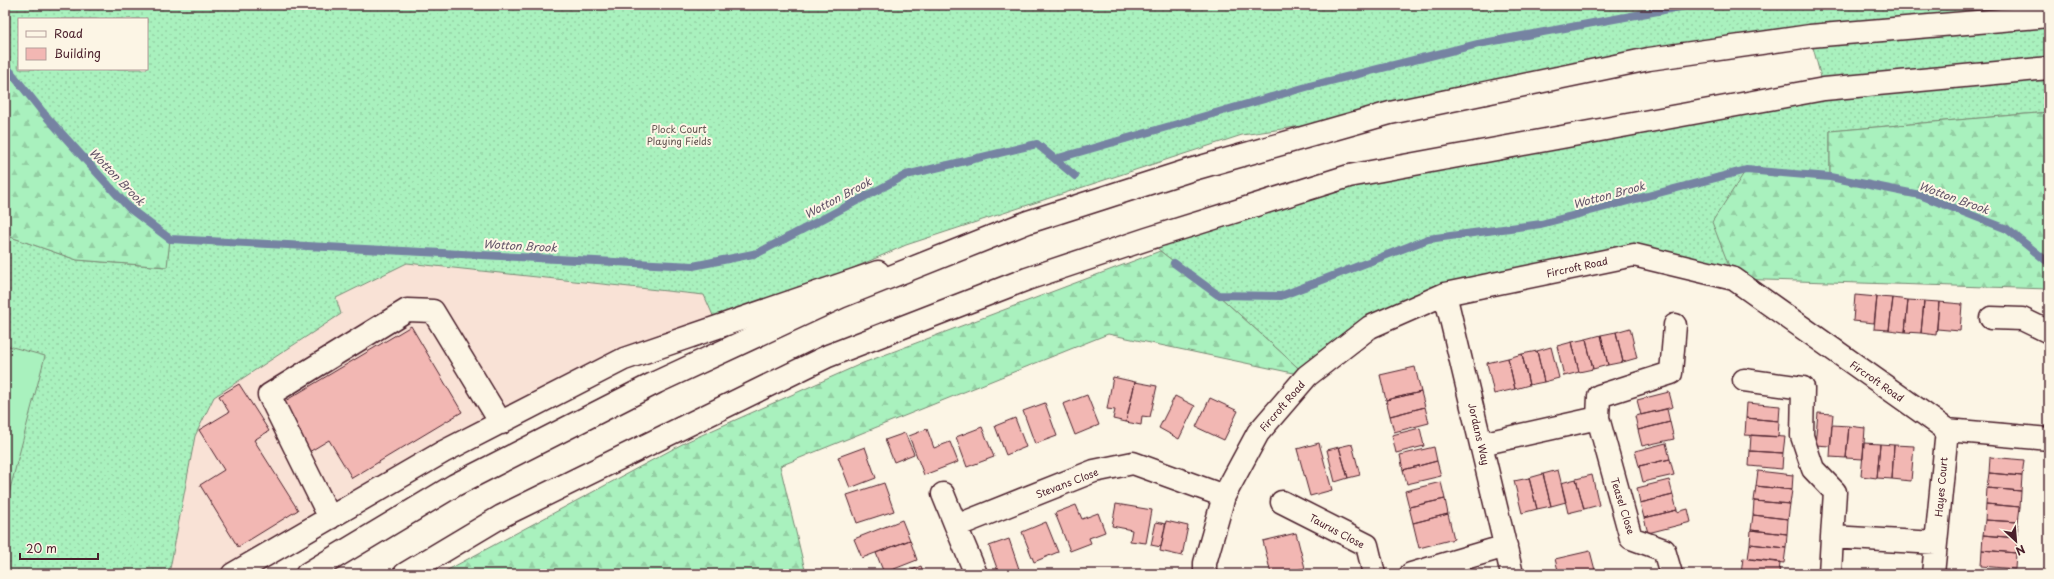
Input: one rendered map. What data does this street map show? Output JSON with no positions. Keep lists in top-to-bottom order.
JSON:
{
  "streets": {
    "main road": [
      "Fircroft Road",
      "Jordans Way",
      "Stevans Close",
      "Hayes Court",
      "Teasel Close",
      "Taurus Close"
    ]
  },
  "crossings": [
    ["Fircroft Road", "Jordans Way"],
    ["Fircroft Road", "Stevans Close"],
    ["Fircroft Road", "Hayes Court"]
  ],
  "water": ["Wotton Brook"],
  "parks": ["Plock Court Playing Fields"],
  "legend": ["Road", "Building"],
  "scale_bar": "20 m",
  "north": "bottom right"
}
